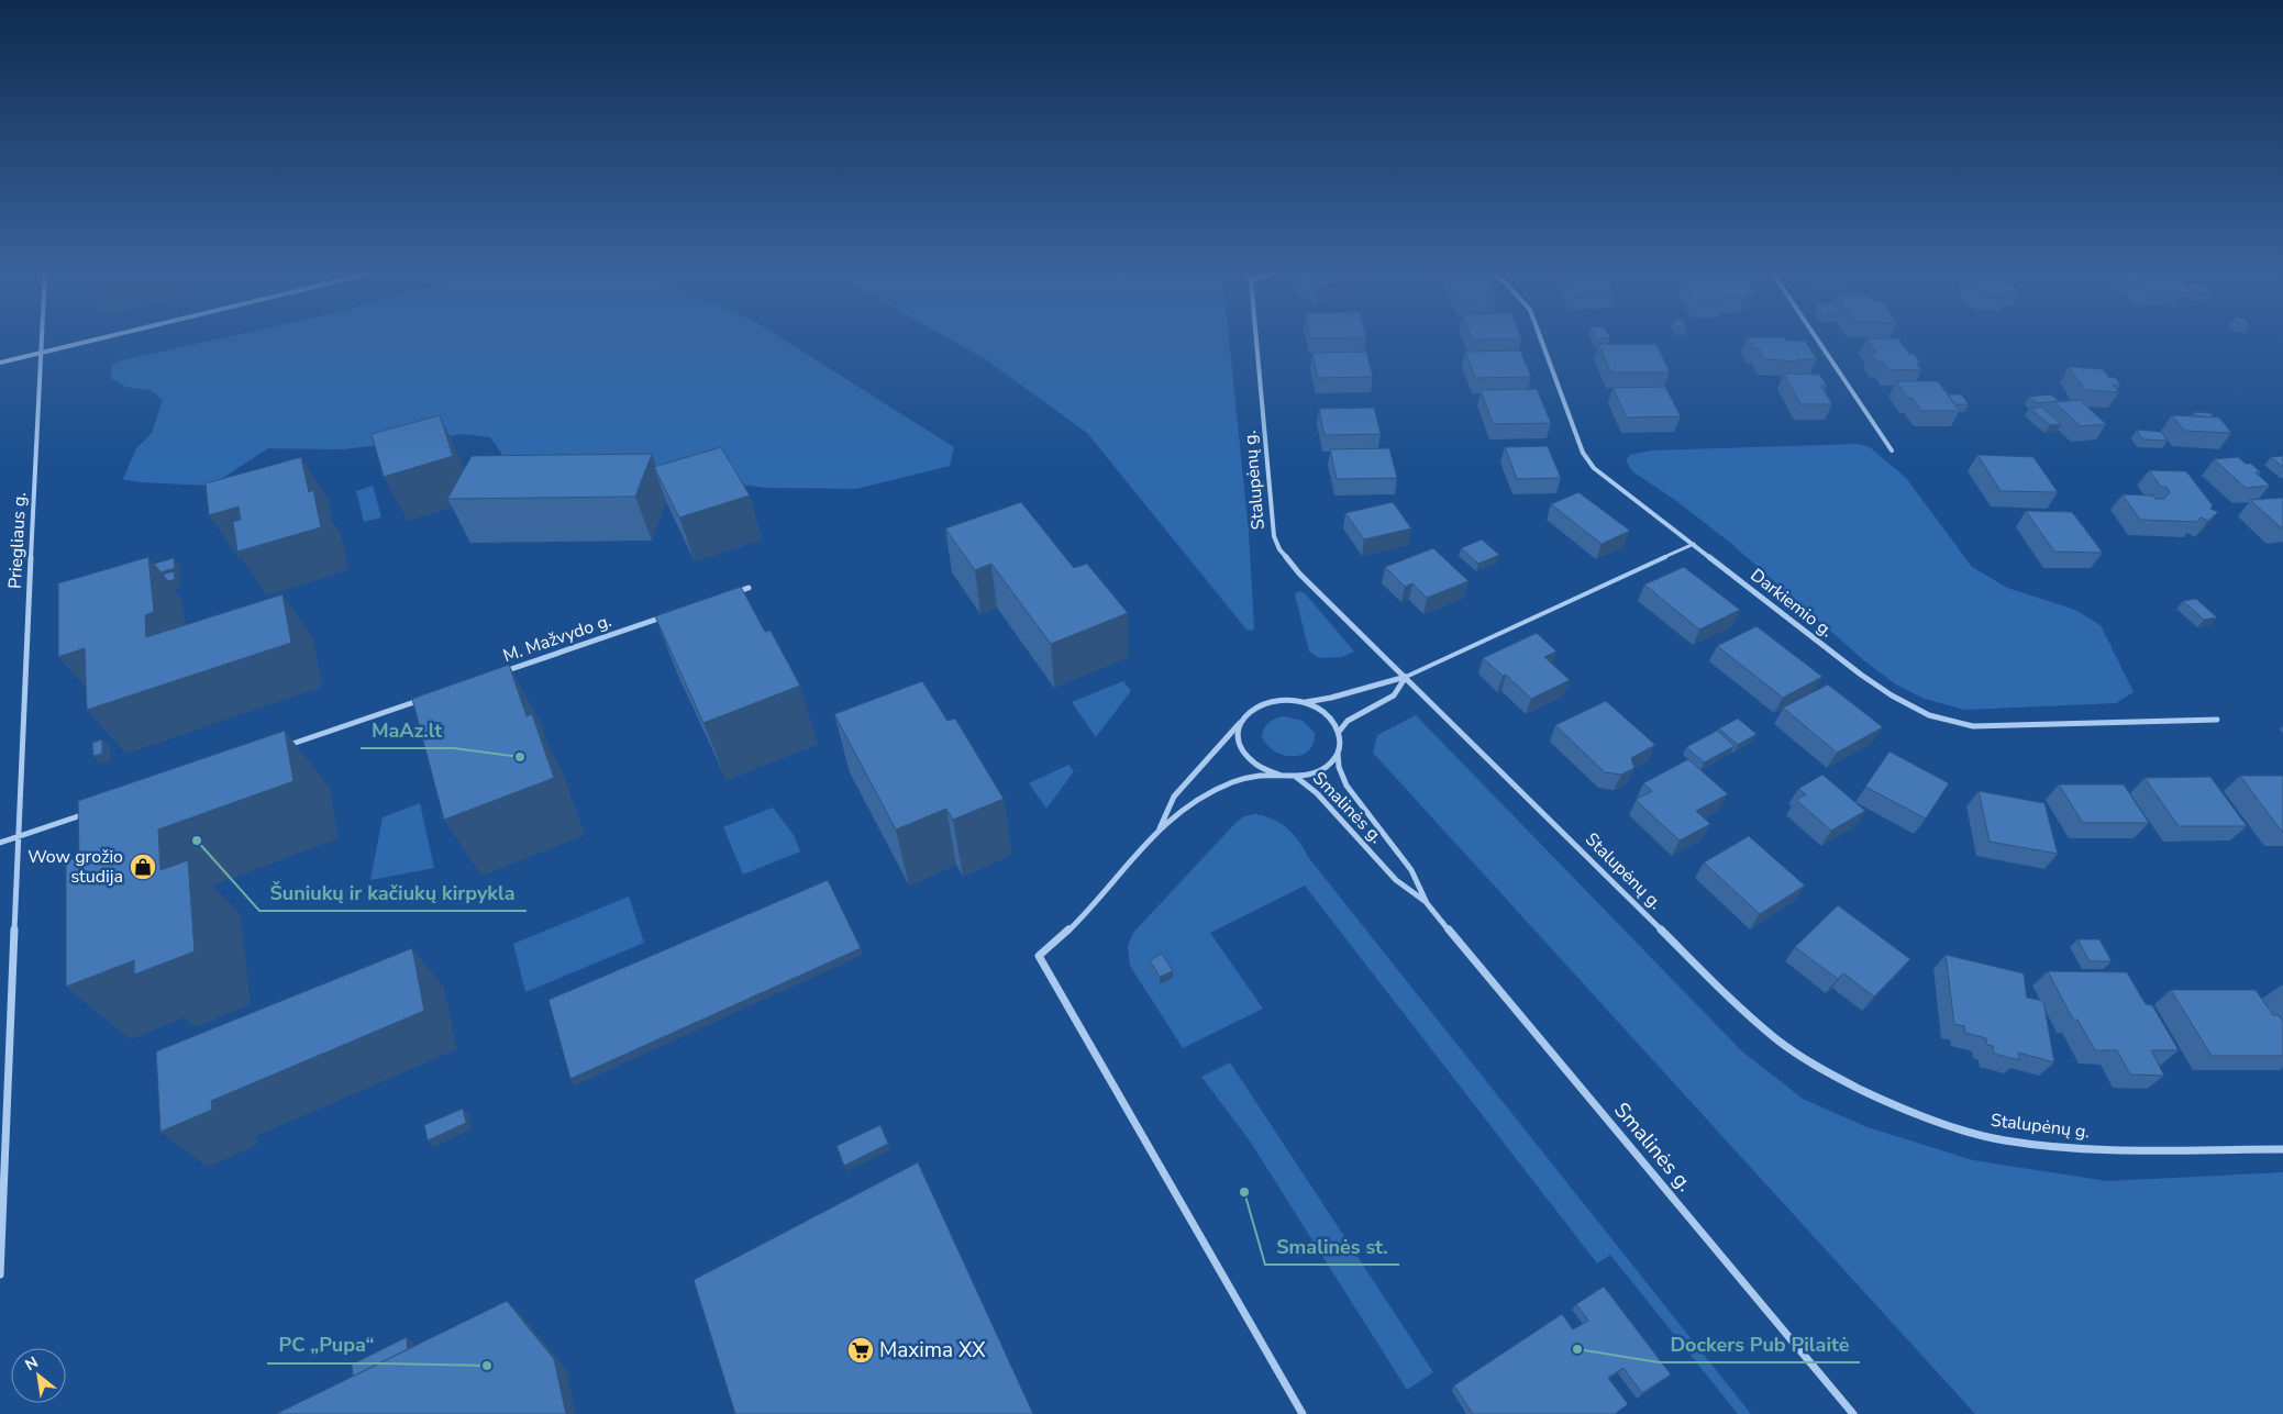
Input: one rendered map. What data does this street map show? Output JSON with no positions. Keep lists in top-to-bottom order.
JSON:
{
  "streets": {
    "street": [
      "Stalupėnų g.",
      "Priegliaus g.",
      "Darkiemio g.",
      "M. Mažvydo g.",
      "Smalinės g."
    ]
  },
  "places": {
    "other": [
      "MaAz.lt",
      "Šuniukų ir kačiukų kirpykla",
      "Smalinės st.",
      "Dockers Pub Pilaitė",
      "PC „Pupa“"
    ],
    "shop": ["Wow grožio studija"],
    "supermarket": ["Maxima XX"]
  },
  "north": "top left"
}
